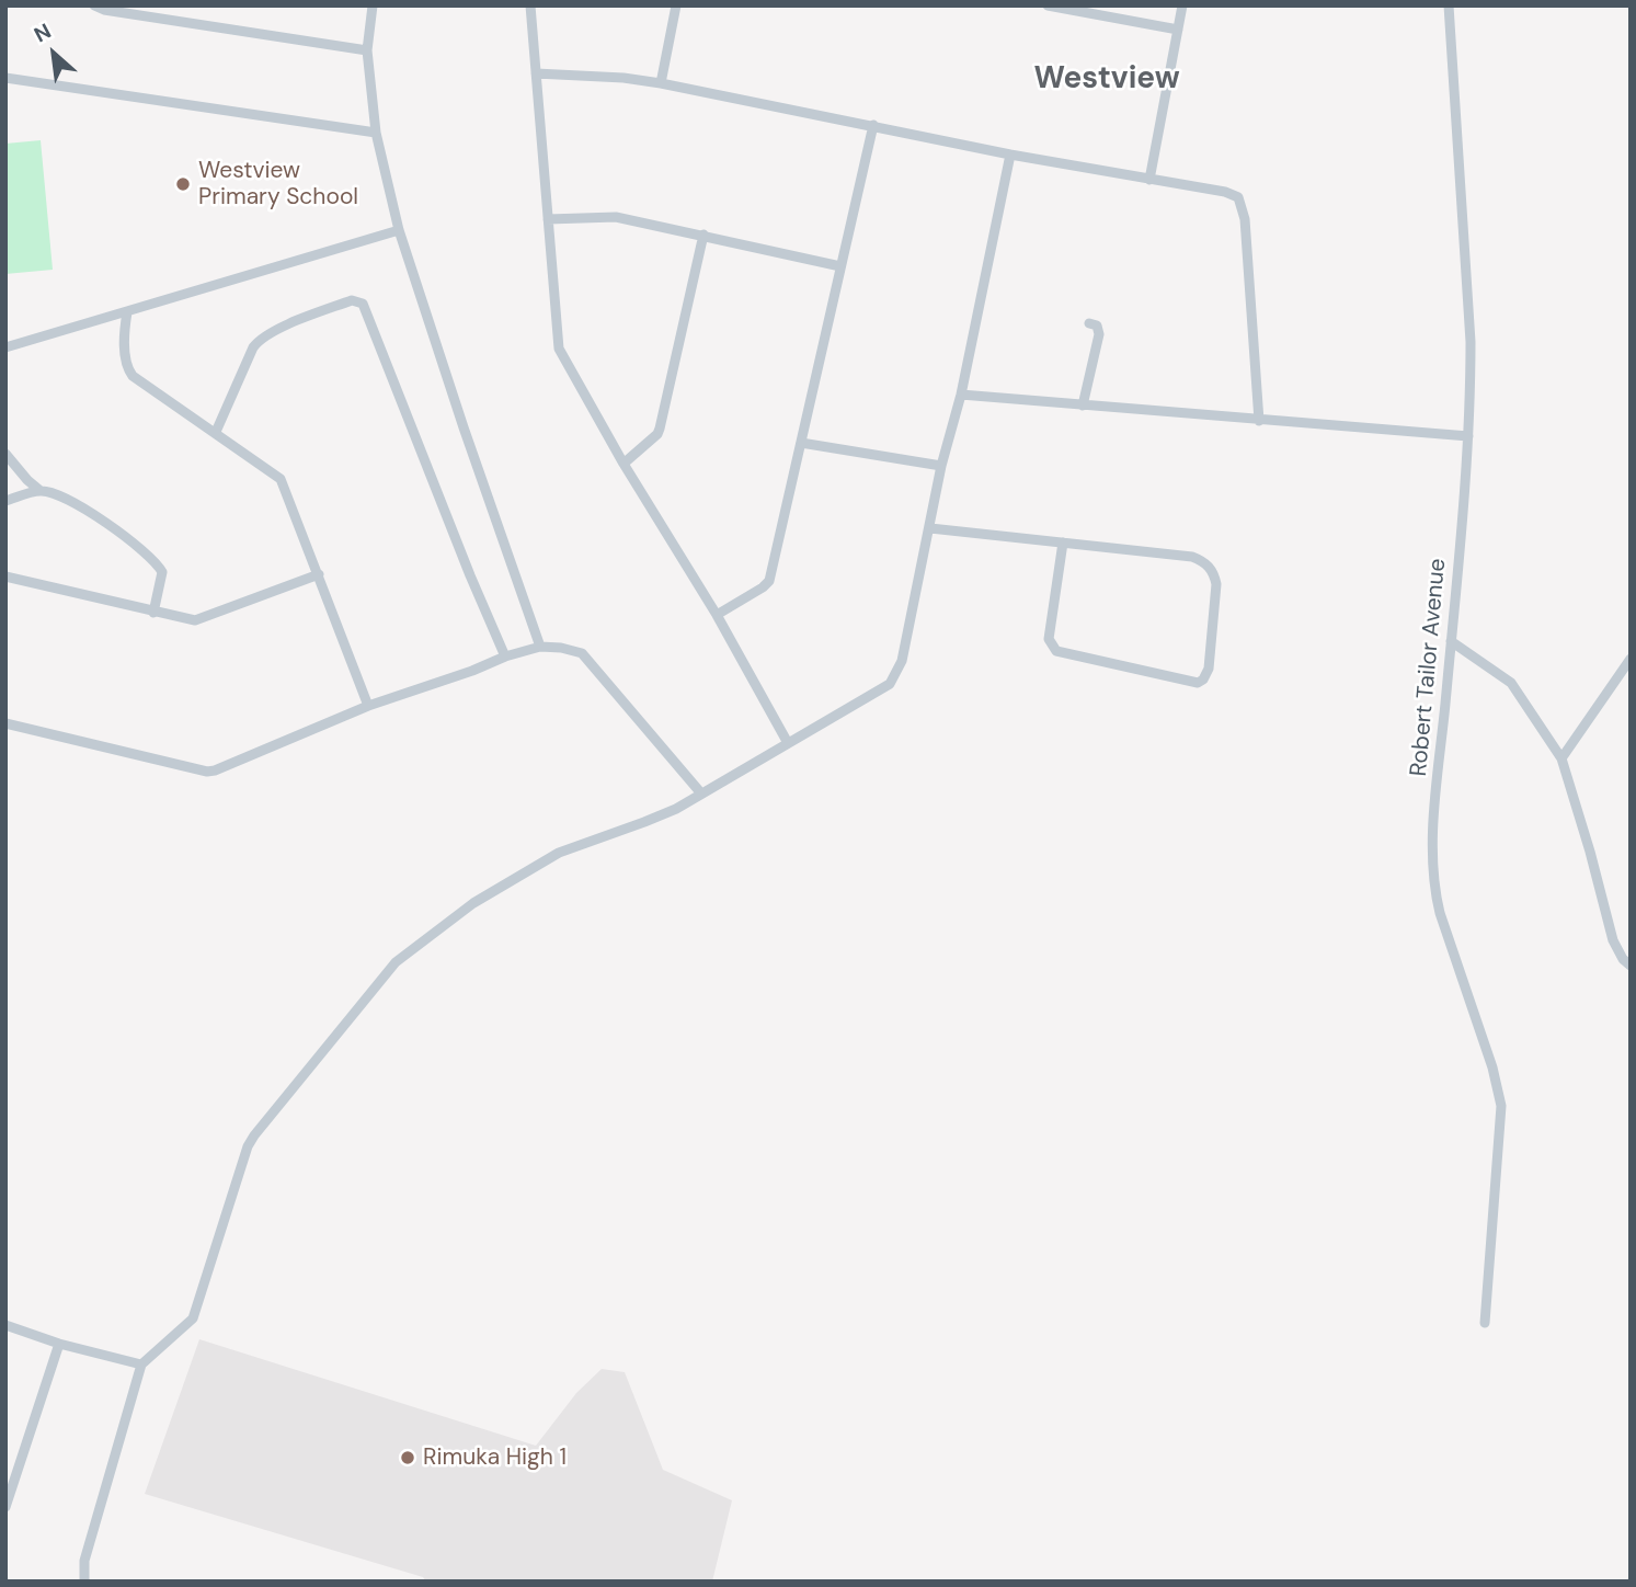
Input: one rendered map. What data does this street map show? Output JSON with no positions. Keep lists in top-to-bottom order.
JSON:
{
  "streets": {
    "street": ["Robert Tailor Avenue"]
  },
  "districts": ["Westview"],
  "places": ["Westview Primary School", "Rimuka High 1"],
  "north": "top left"
}
